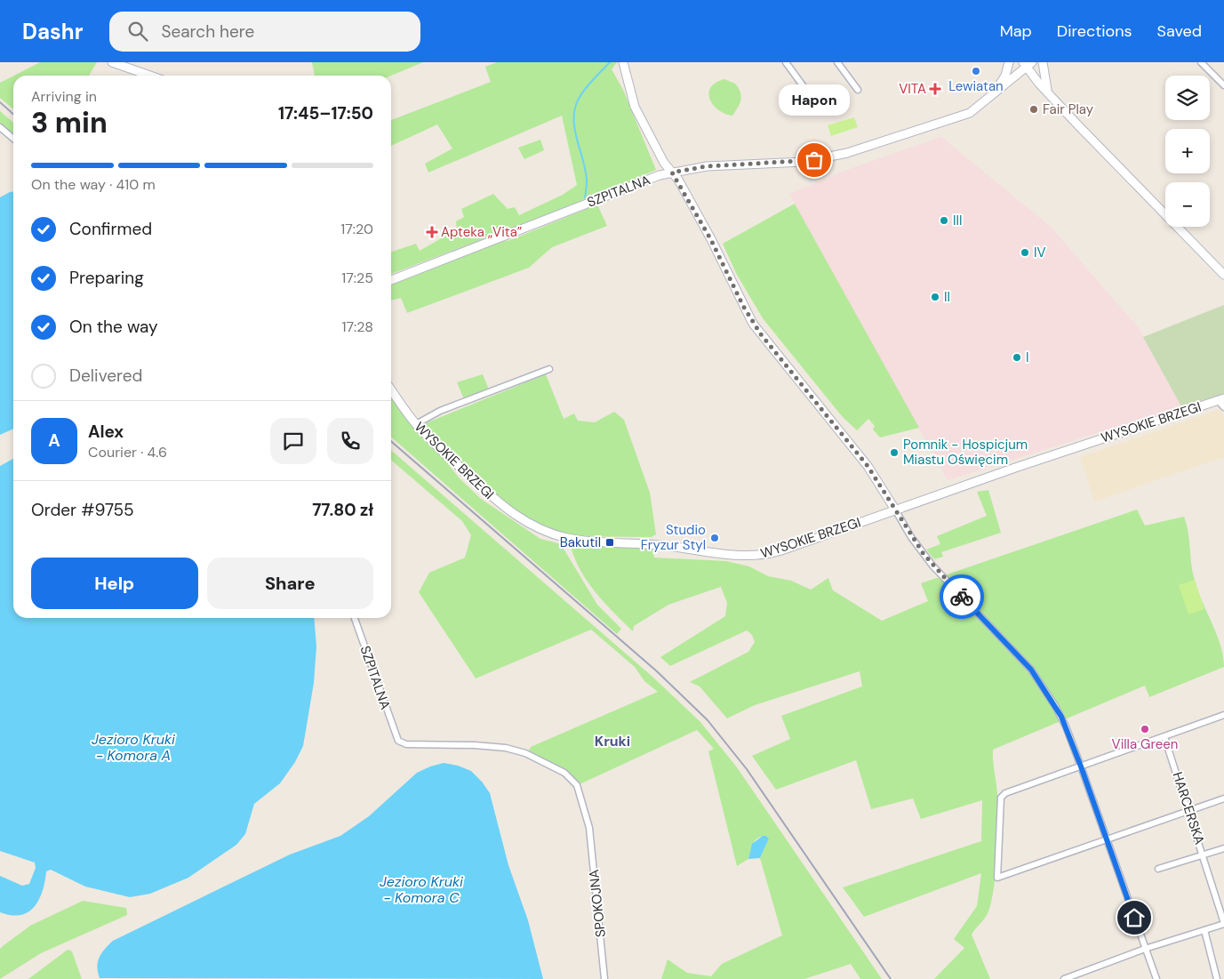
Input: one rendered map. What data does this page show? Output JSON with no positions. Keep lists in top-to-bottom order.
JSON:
{
  "streets": {
    "street": [
      "SZPITALNA",
      "WYSOKIE BRZEGI",
      "HARCERSKA",
      "SPOKOJNA"
    ]
  },
  "crossings": [
    ["SZPITALNA", "SPOKOJNA"]
  ],
  "districts": ["Kruki"],
  "water": ["Jezioro Kruki - Komora A", "Jezioro Kruki - Komora C"],
  "places": {
    "other": [
      "Lewiatan",
      "Fair Play",
      "Hapon",
      "III",
      "IV",
      "II",
      "I",
      "Pomnik - Hospicjum Miastu Oświęcim",
      "Studio Fryzur Styl",
      "Villa Green"
    ],
    "health": ["VITA", "Apteka „Vita”"],
    "transit": ["Bakutil"]
  },
  "page": {
    "header": "Dashr",
    "search": "Search here",
    "nav": ["Map", "Directions", "Saved"],
    "map_buttons": ["+", "−"],
    "heading": ["3 min", "Arriving in", "17:45–17:50"],
    "panel": [
      "Alex",
      "Courier · 4.6",
      "Order #9755",
      "77.80 zł"
    ],
    "bubble": "Hapon",
    "bar": "On the way · 410 m",
    "list": [
      ["Confirmed", "17:20"],
      ["Preparing", "17:25"],
      ["On the way", "17:28"],
      "Delivered"
    ],
    "round": "A",
    "buttons": ["Help", "Share"]
  }
}
